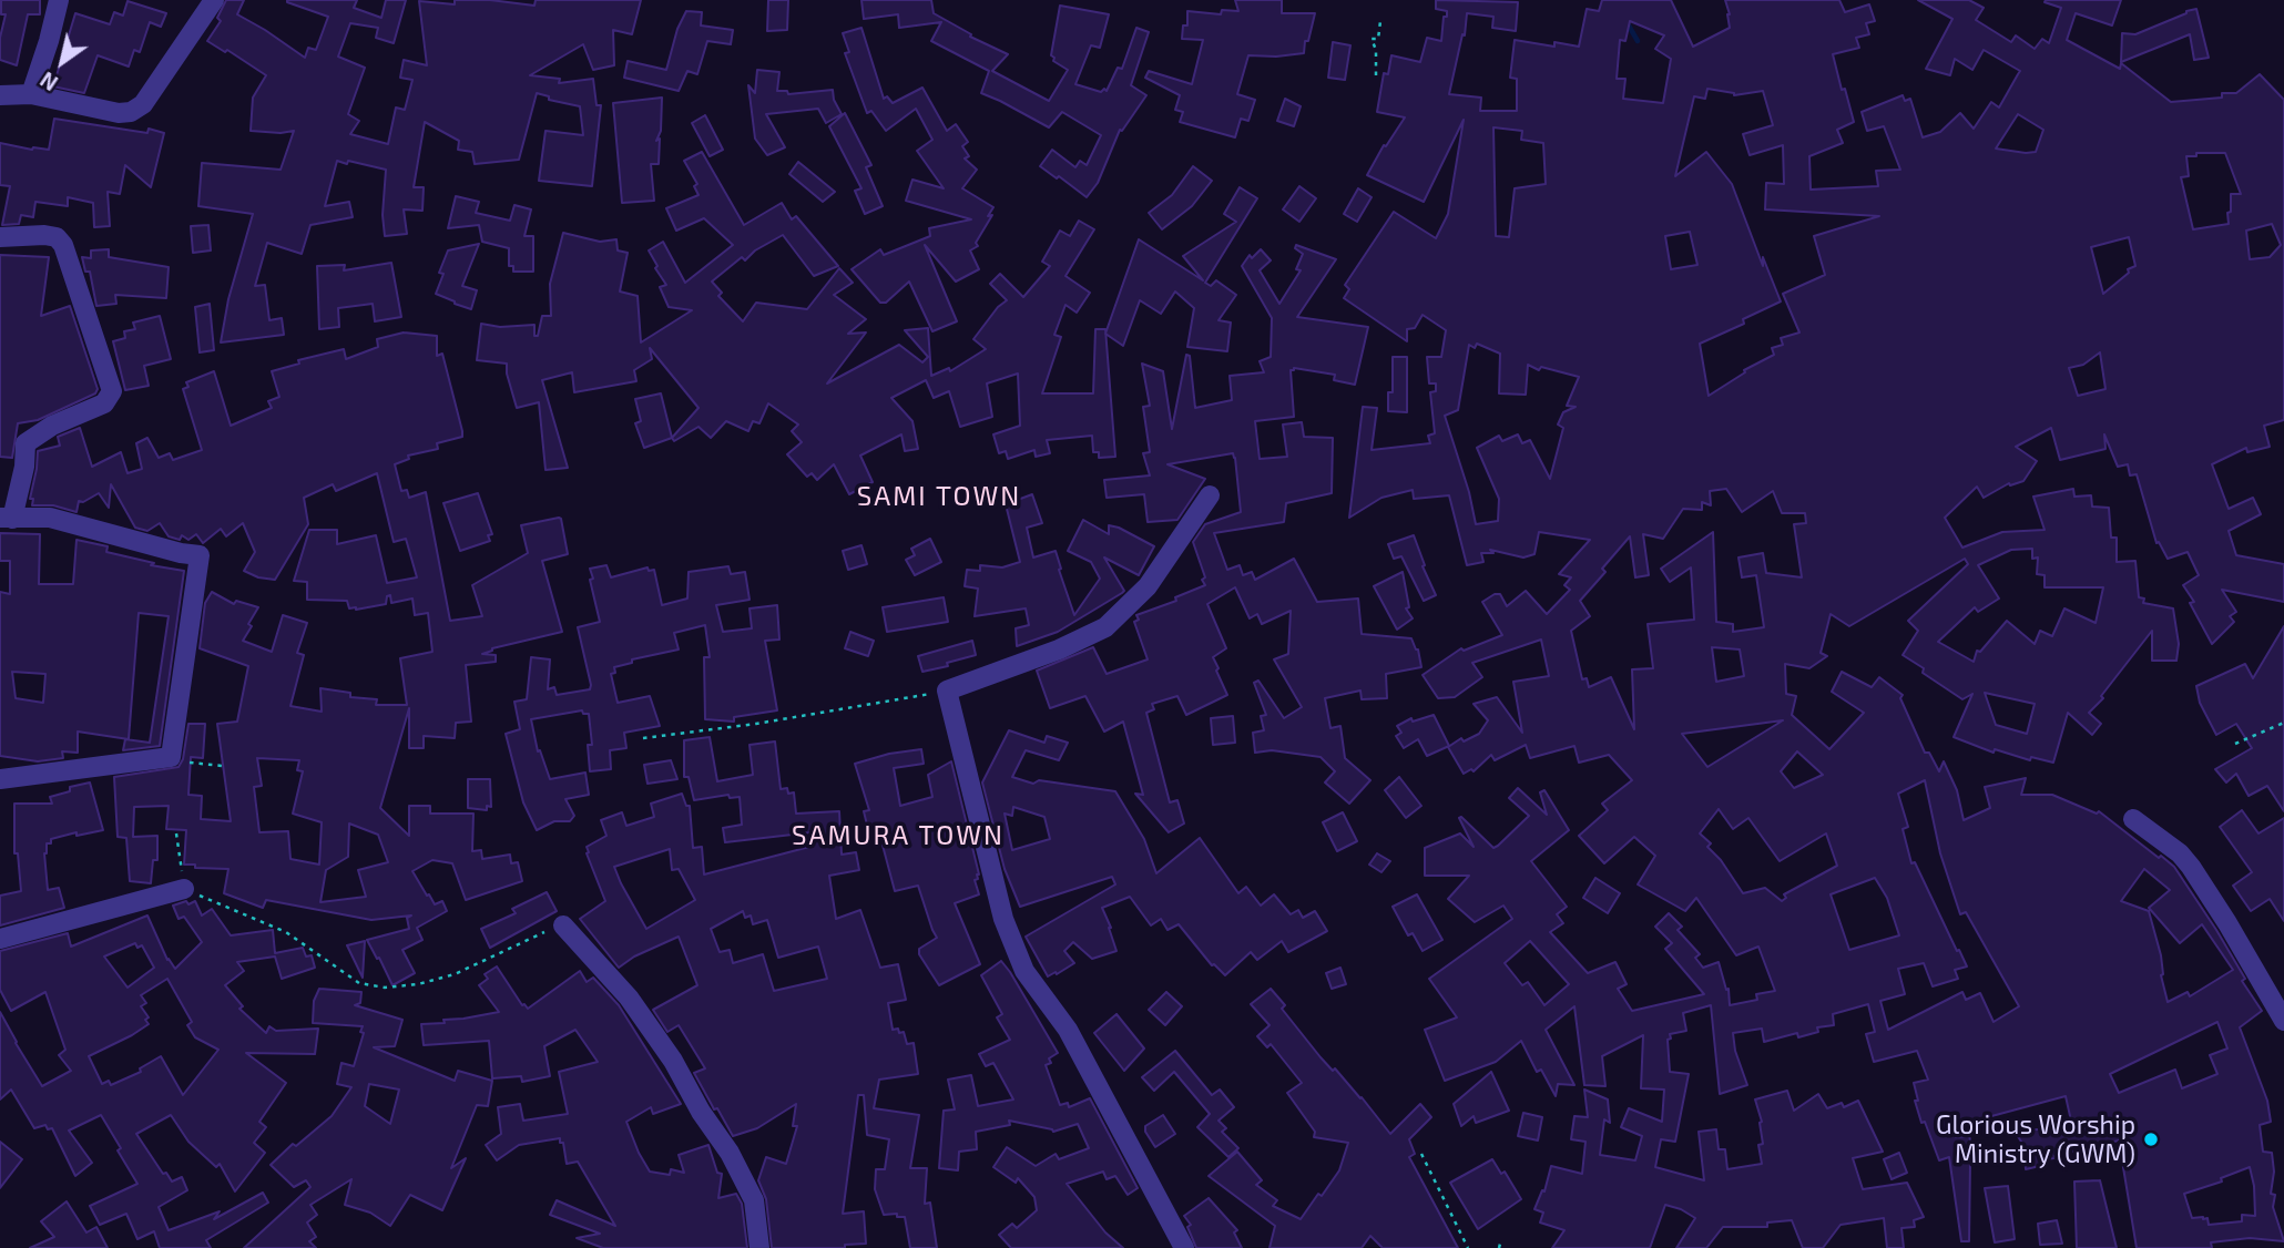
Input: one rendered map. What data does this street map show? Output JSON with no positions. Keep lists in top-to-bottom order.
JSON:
{
  "districts": ["SAMI TOWN", "SAMURA TOWN"],
  "places": ["Glorious Worship Ministry (GWM)"],
  "north": "bottom left"
}
